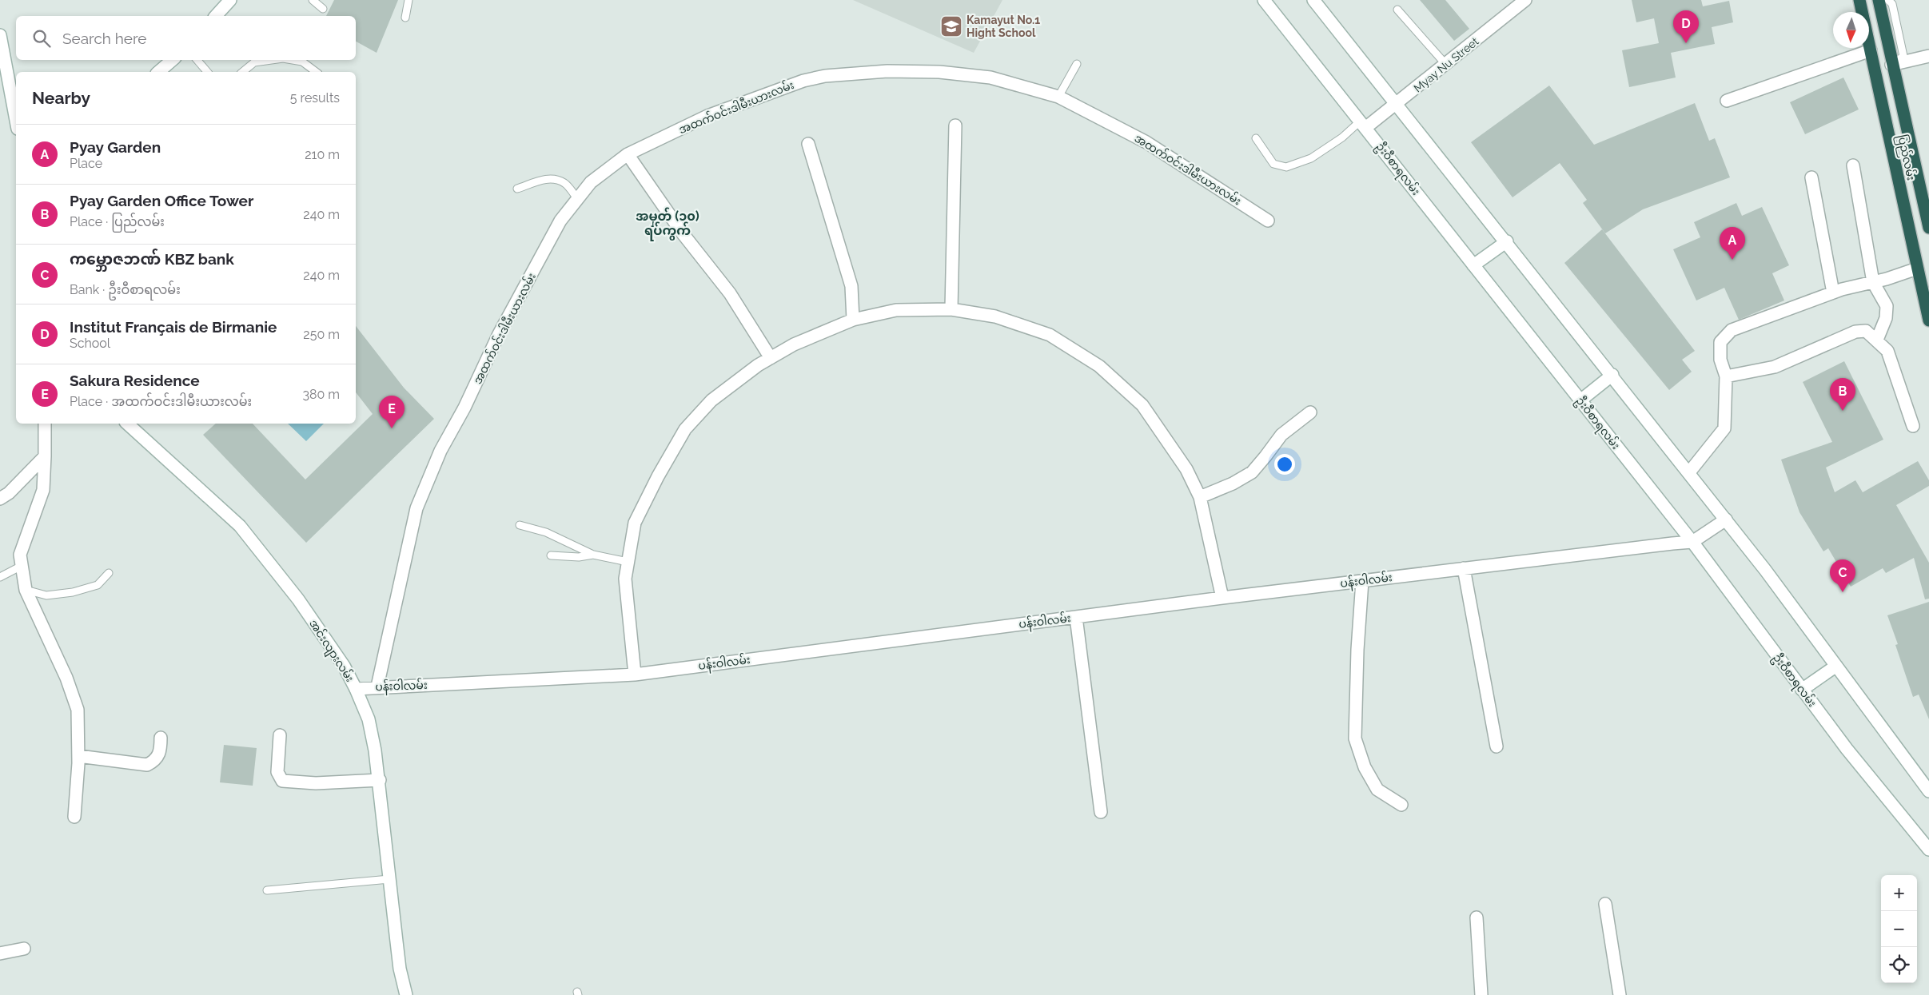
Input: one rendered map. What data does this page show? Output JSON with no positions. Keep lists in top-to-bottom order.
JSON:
{
  "streets": {
    "highway": ["ပြည်လမ်း"],
    "street": [
      "Myay Nu Street",
      "အထက်ဝင်းဒါမီးယားလမ်း",
      "ဦးဝီစာရလမ်း",
      "ပန်းဝါလမ်း",
      "အင်းလျားလမ်း"
    ]
  },
  "crossings": [
    ["Myay Nu Street", "ဦးဝီစာရလမ်း"],
    ["အထက်ဝင်းဒါမီးယားလမ်း", "ပန်းဝါလမ်း"],
    ["ဦးဝီစာရလမ်း", "ပန်းဝါလမ်း"],
    ["ပန်းဝါလမ်း", "အင်းလျားလမ်း"]
  ],
  "districts": ["အမှတ် (၁၀) ရပ်ကွက်"],
  "places": {
    "school or university": ["Kamayut No.1 Hight School"]
  },
  "north": "bottom",
  "page": {
    "pins": [
      "D",
      "A",
      "B",
      "E",
      "C"
    ],
    "search": "Search here",
    "heading": ["Nearby", "5 results"],
    "list": [
      {
        "mark": "A",
        "name": "Pyay Garden",
        "note": "Place",
        "value": "210 m"
      },
      {
        "mark": "B",
        "name": "Pyay Garden Office Tower",
        "note": "Place · ပြည်လမ်း",
        "value": "240 m"
      },
      {
        "mark": "C",
        "name": "ကမ္ဘောဇဘဏ် KBZ bank",
        "note": "Bank · ဦးဝီစာရလမ်း",
        "value": "240 m"
      },
      {
        "mark": "D",
        "name": "Institut Français de Birmanie",
        "note": "School",
        "value": "250 m"
      },
      {
        "mark": "E",
        "name": "Sakura Residence",
        "note": "Place · အထက်ဝင်းဒါမီးယားလမ်း",
        "value": "380 m"
      }
    ],
    "map_buttons": ["+", "−"]
  }
}
